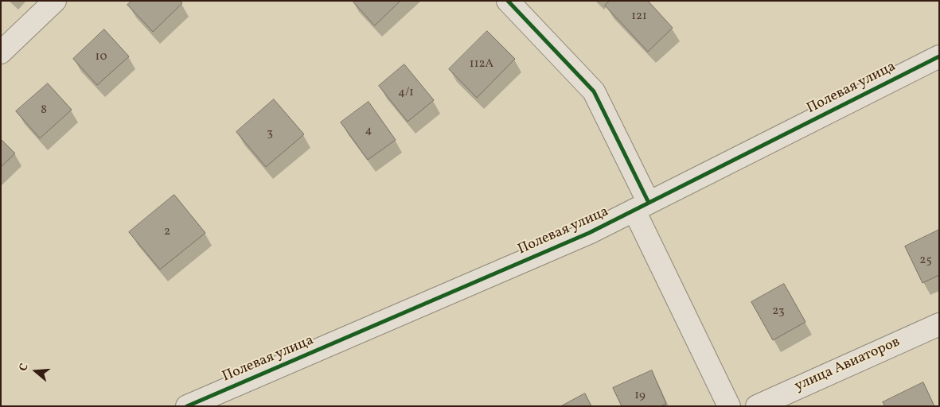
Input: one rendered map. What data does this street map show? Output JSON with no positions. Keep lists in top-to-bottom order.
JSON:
{
  "streets": {
    "street": ["Полевая улица", "улица Авиаторов"]
  },
  "house_numbers": [
    "121",
    "10",
    "112А",
    "4/1",
    "8",
    "4",
    "3",
    "2",
    "25",
    "23",
    "19"
  ],
  "north": "left"
}
